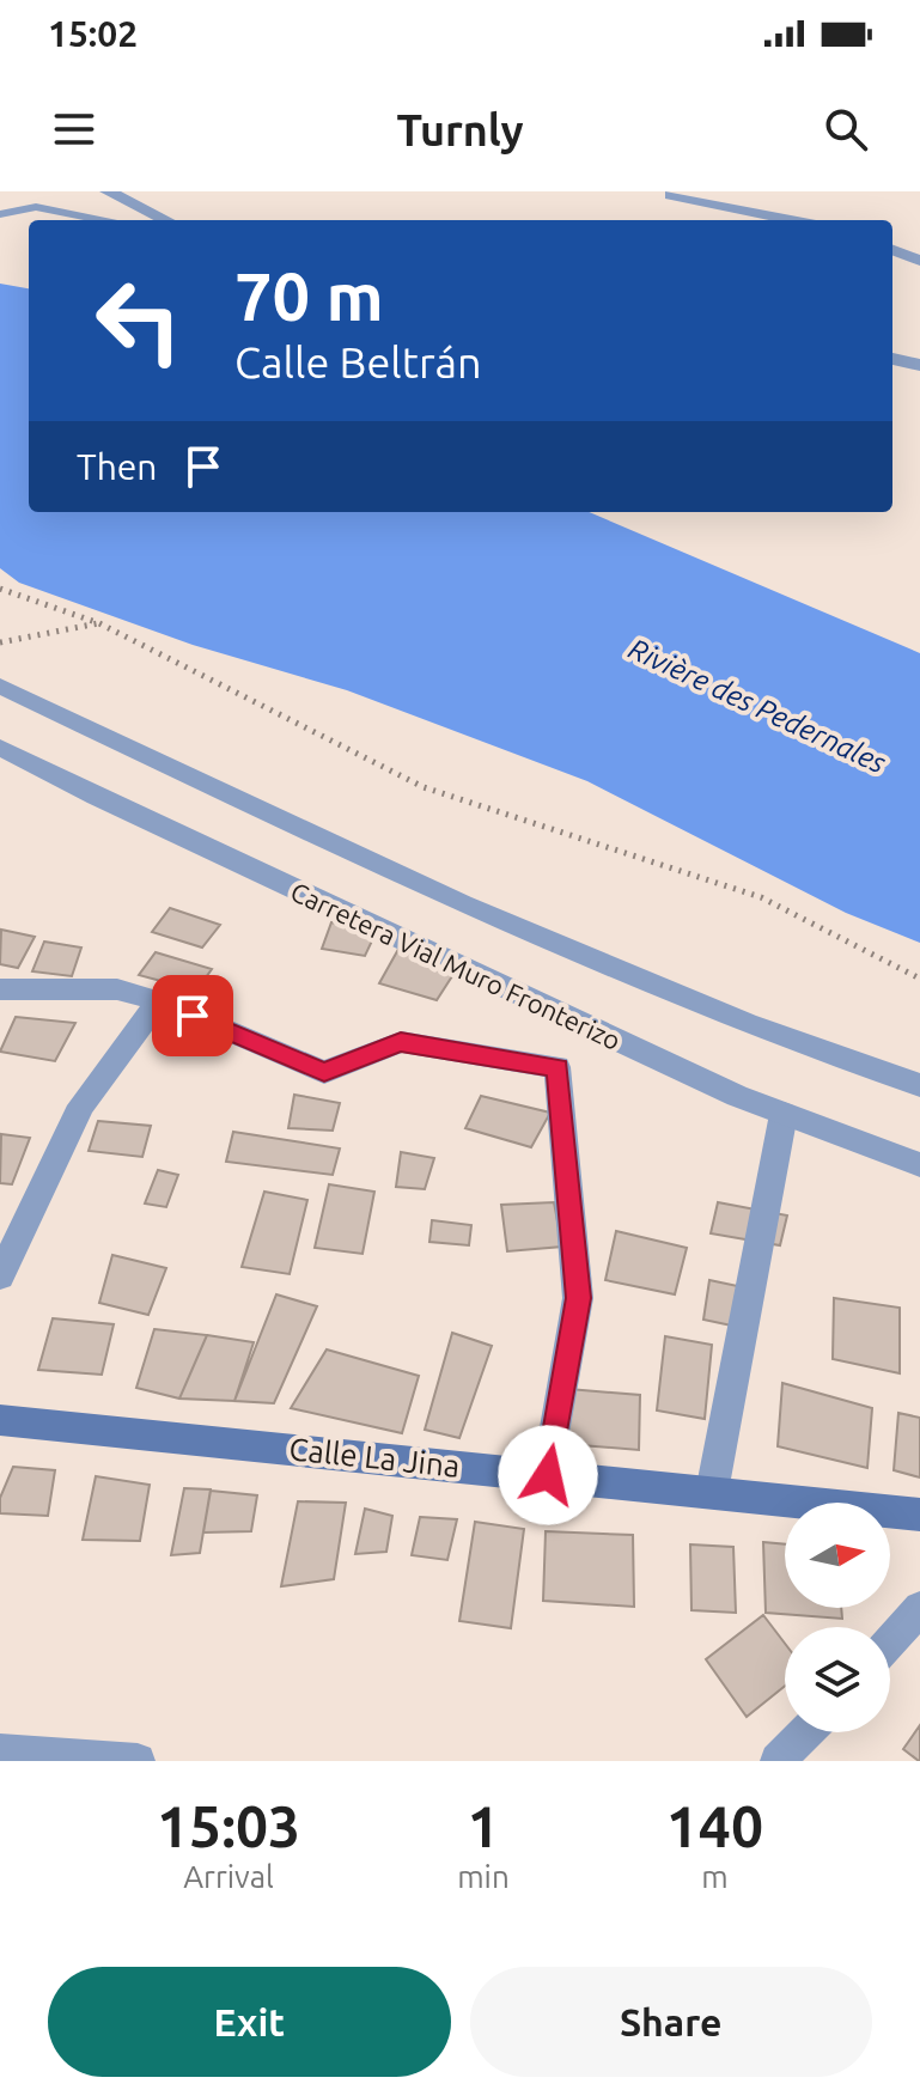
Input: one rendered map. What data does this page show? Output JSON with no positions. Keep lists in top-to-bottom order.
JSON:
{
  "streets": {
    "main road": ["Calle La Jina"],
    "street": ["Carretera Vial Muro Fronterizo"]
  },
  "water": ["Rivière des Pedernales"],
  "north": "right",
  "page": {
    "status": "15:02",
    "header": "Turnly",
    "turn": ["70 m", "Calle Beltrán"],
    "then": "Then",
    "eta": [
      "15:03",
      "Arrival",
      "1",
      "min",
      "140",
      "m"
    ],
    "buttons": ["Exit", "Share"]
  }
}
